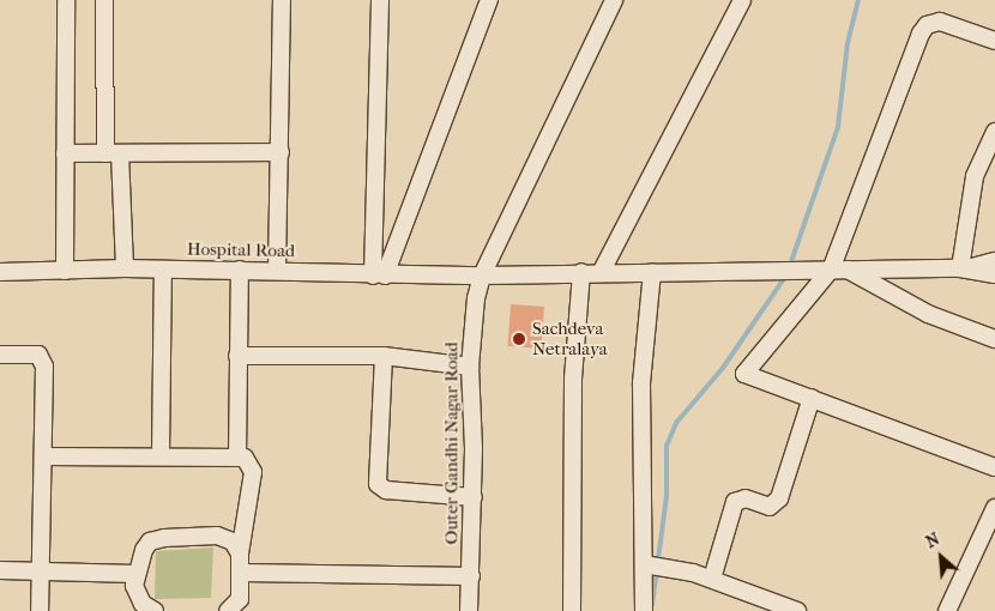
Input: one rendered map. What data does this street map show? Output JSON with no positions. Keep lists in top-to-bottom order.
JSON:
{
  "streets": {
    "street": ["Hospital Road", "Outer Gandhi Nagar Road"]
  },
  "crossings": [
    ["Hospital Road", "Outer Gandhi Nagar Road"]
  ],
  "places": ["Sachdeva Netralaya"],
  "north": "top left"
}
